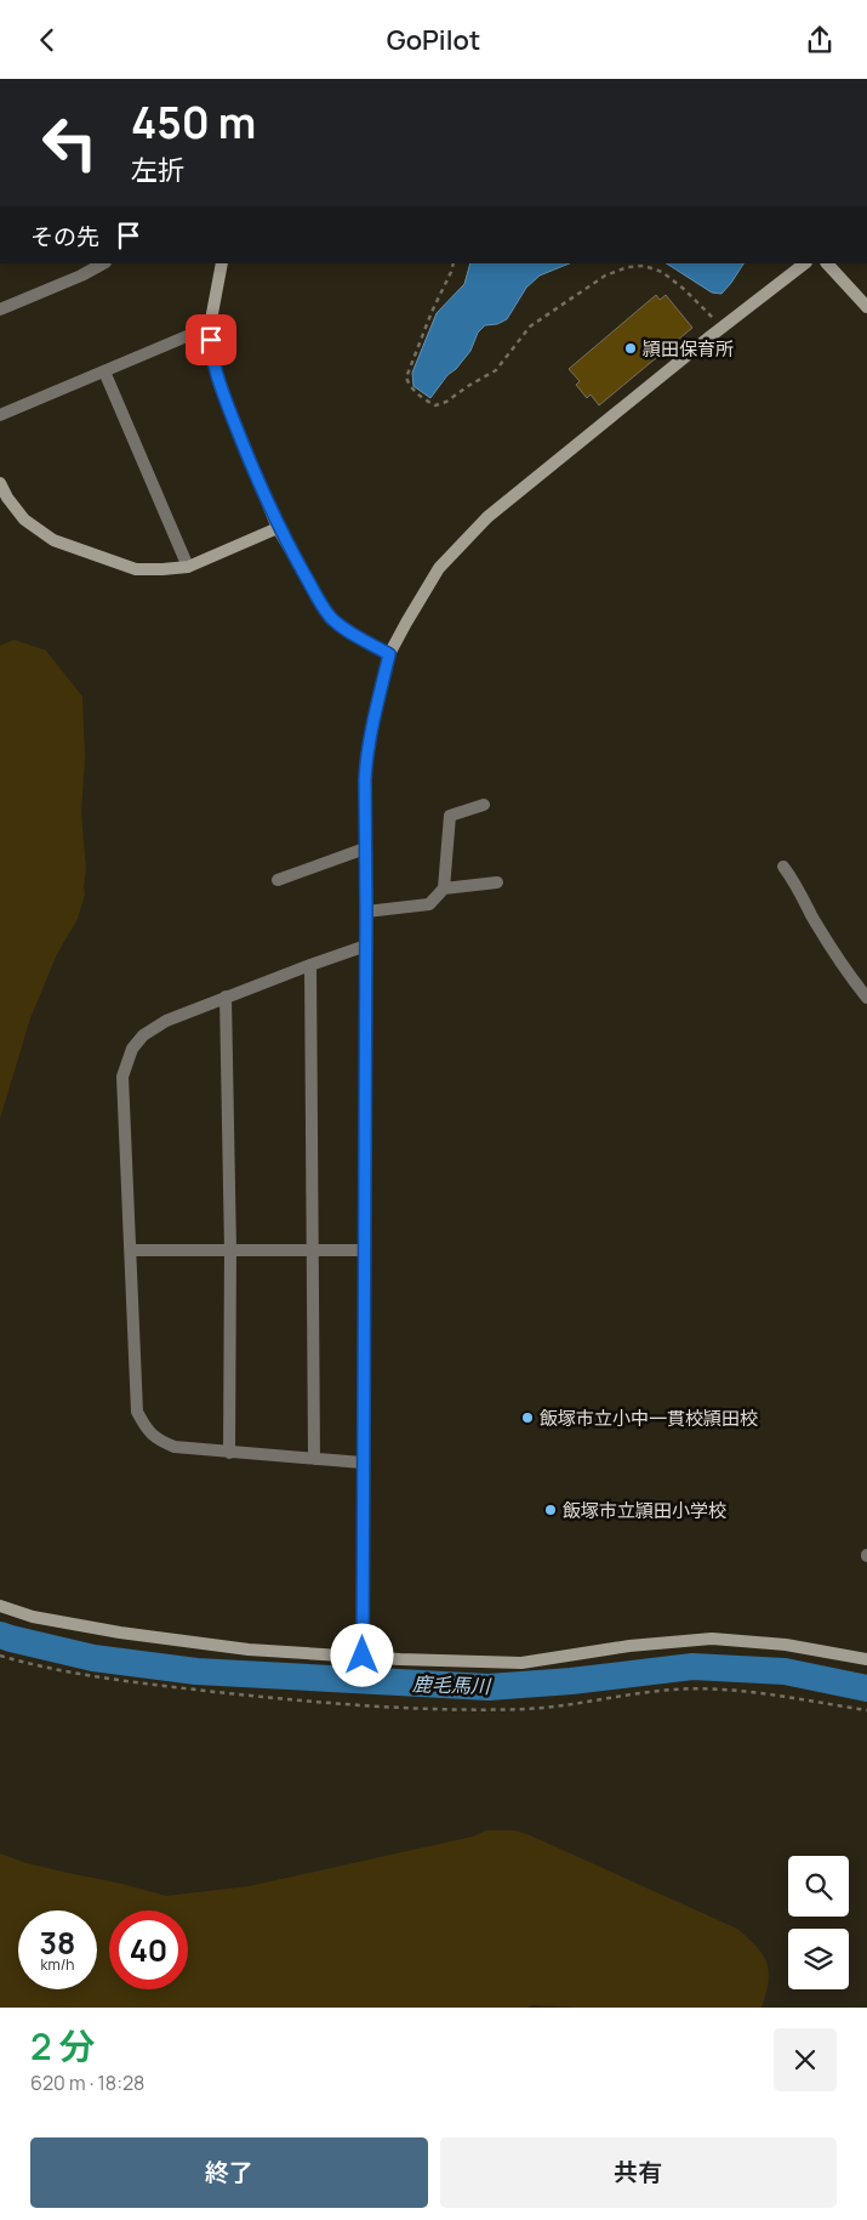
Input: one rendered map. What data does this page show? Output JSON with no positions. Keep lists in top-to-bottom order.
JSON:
{
  "water": ["鹿毛馬川"],
  "places": ["頴田保育所", "飯塚市立小中一貫校頴田校", "飯塚市立頴田小学校"],
  "page": {
    "header": "GoPilot",
    "turn": ["450 m", "左折"],
    "then": "その先",
    "speed": "38 km/h",
    "limit": "40",
    "heading": ["2 分", "620 m · 18:28"],
    "buttons": ["終了", "共有"]
  }
}
